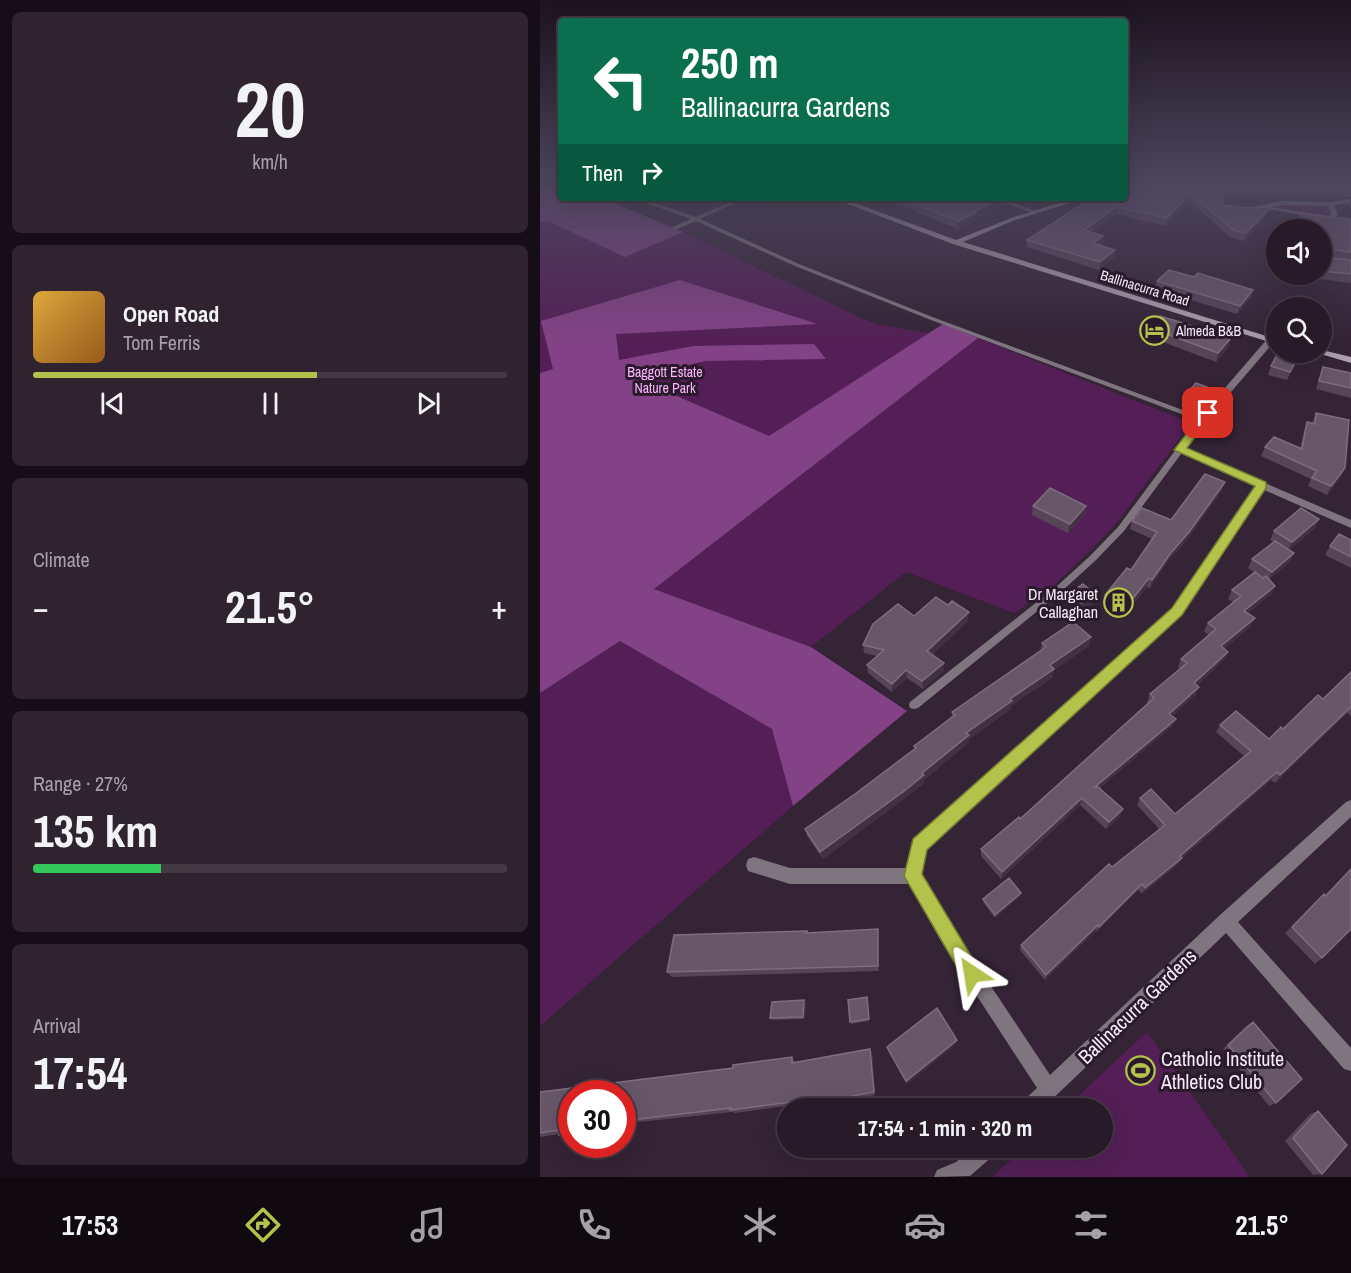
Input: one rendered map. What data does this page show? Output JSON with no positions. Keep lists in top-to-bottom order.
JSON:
{
  "streets": {
    "main road": ["Ballinacurra Road"],
    "street": ["Ballinacurra Gardens"]
  },
  "parks": ["Baggott Estate Nature Park"],
  "places": {
    "hotel": ["Almeda B&B"],
    "building": ["Dr Margaret Callaghan"],
    "sports": ["Catholic Institute Athletics Club"]
  },
  "page": {
    "tile": [
      ["20", "km/h"],
      "Climate",
      ["Range · 27%", "135 km"],
      ["Arrival", "17:54"]
    ],
    "turn": ["250 m", "Ballinacurra Gardens"],
    "then": "Then",
    "song": ["Open Road", "Tom Ferris"],
    "heat": ["−", "21.5°", "+"],
    "limit": "30",
    "trip": "17:54 · 1 min · 320 m",
    "tabs": ["17:53", "21.5°"]
  }
}
